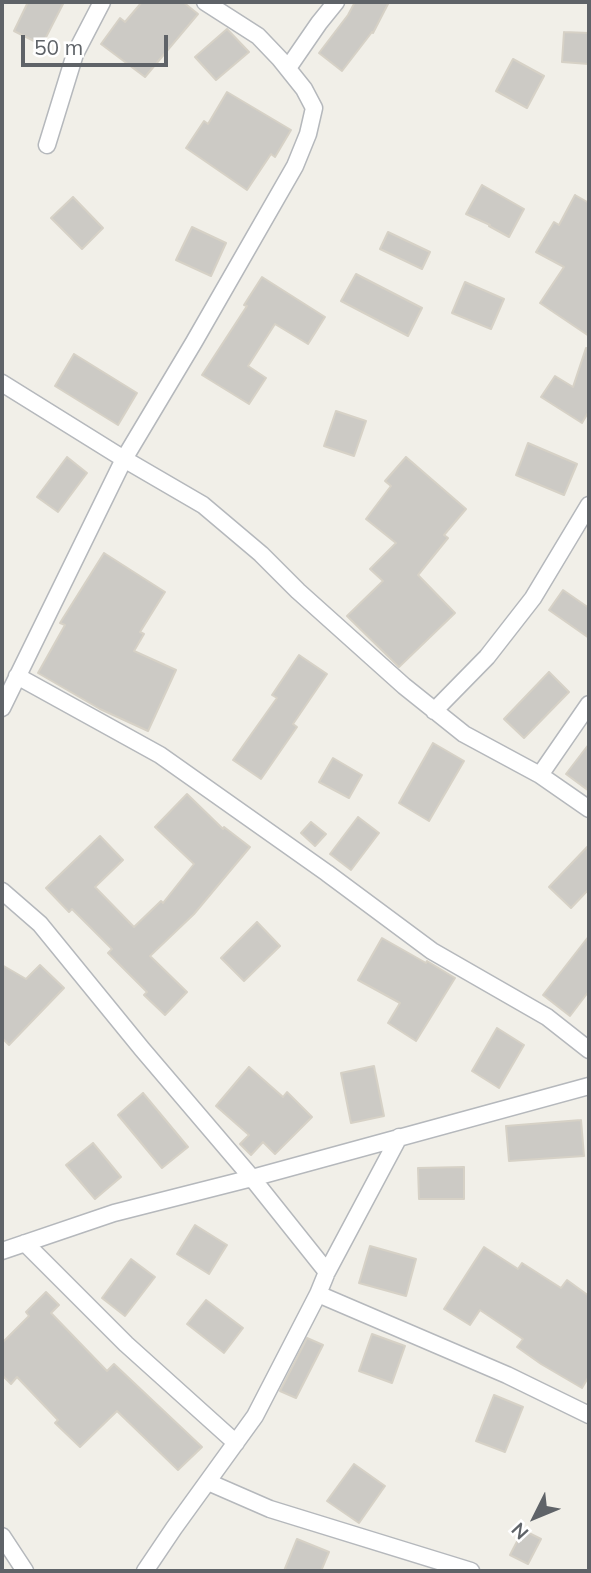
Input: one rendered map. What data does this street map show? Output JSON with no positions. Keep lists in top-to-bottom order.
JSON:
{
  "scale_bar": "50 m",
  "north": "bottom left"
}
